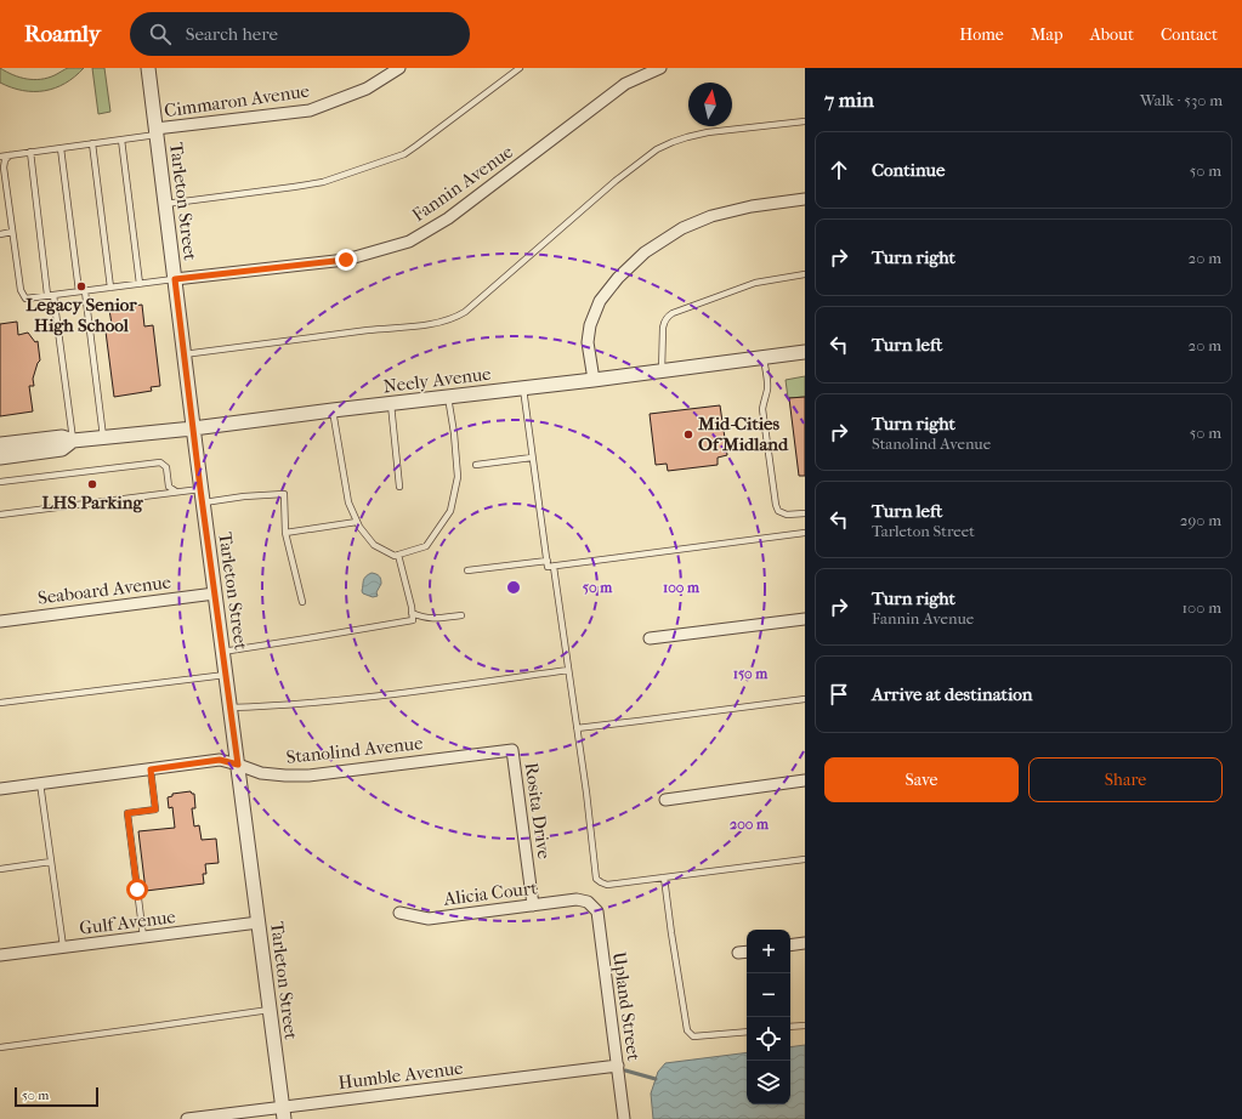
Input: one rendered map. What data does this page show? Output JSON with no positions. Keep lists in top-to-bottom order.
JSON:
{
  "streets": {
    "street": [
      "Cimmaron Avenue",
      "Fannin Avenue",
      "Tarleton Street",
      "Neely Avenue",
      "Seaboard Avenue",
      "Stanolind Avenue",
      "Rosita Drive",
      "Alicia Court",
      "Gulf Avenue",
      "Upland Street",
      "Humble Avenue"
    ]
  },
  "crossings": [
    ["Cimmaron Avenue", "Tarleton Street"],
    ["Fannin Avenue", "Tarleton Street"],
    ["Tarleton Street", "Neely Avenue"],
    ["Tarleton Street", "Seaboard Avenue"],
    ["Tarleton Street", "Stanolind Avenue"],
    ["Tarleton Street", "Gulf Avenue"],
    ["Tarleton Street", "Humble Avenue"],
    ["Stanolind Avenue", "Rosita Drive"],
    ["Rosita Drive", "Alicia Court"],
    ["Alicia Court", "Upland Street"],
    ["Upland Street", "Humble Avenue"]
  ],
  "places": ["Legacy Senior High School", "Mid-Cities Of Midland", "LHS Parking"],
  "scale_bar": "50 m",
  "north": "top",
  "page": {
    "header": "Roamly",
    "search": "Search here",
    "nav": [
      "Home",
      "Map",
      "About",
      "Contact"
    ],
    "heading": ["7 min", "Walk · 530 m"],
    "list": [
      ["Continue", "50 m"],
      ["Turn right", "20 m"],
      ["Turn left", "20 m"],
      ["Turn right", "Stanolind Avenue", "50 m"],
      ["Turn left", "Tarleton Street", "290 m"],
      ["Turn right", "Fannin Avenue", "100 m"],
      "Arrive at destination"
    ],
    "buttons": ["Save", "Share"],
    "map_buttons": ["+", "−"],
    "scale": "50 m"
  },
  "rings": [
    "50 m",
    "100 m",
    "150 m",
    "200 m"
  ]
}
